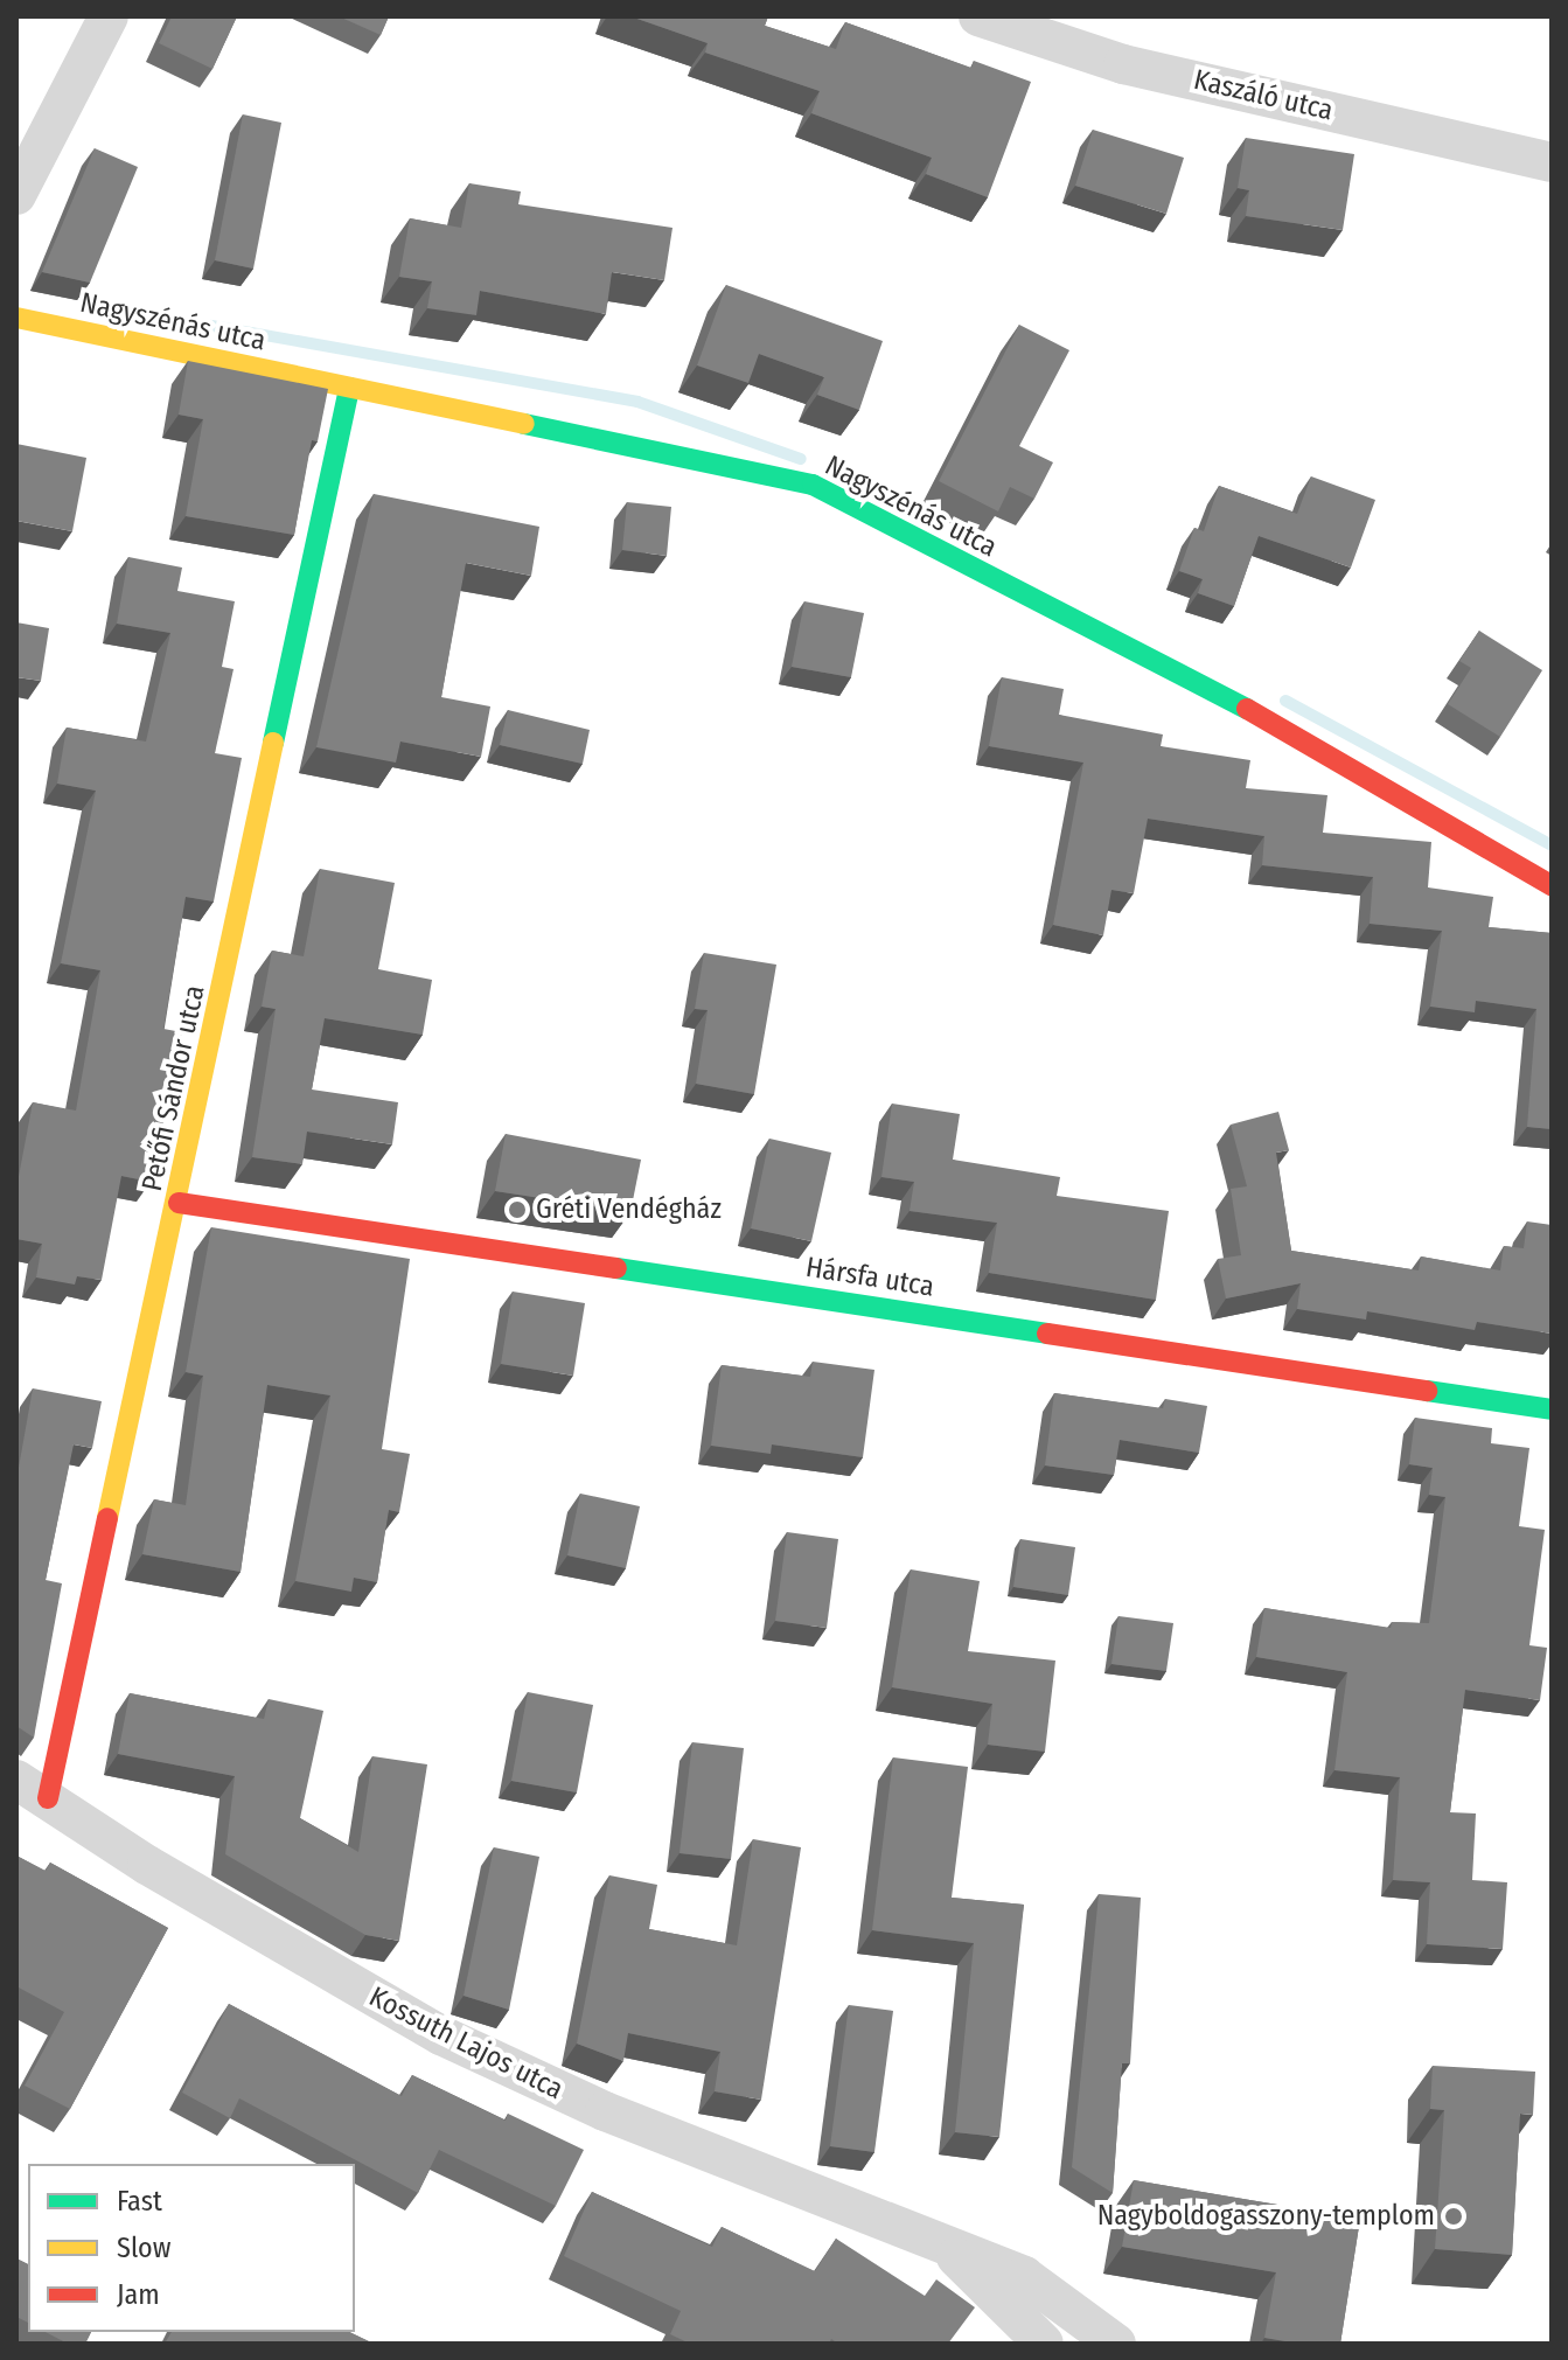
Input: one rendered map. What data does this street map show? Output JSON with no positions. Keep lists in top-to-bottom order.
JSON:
{
  "streets": {
    "street": [
      "Kaszáló utca",
      "Nagyszénás utca",
      "Petőfi Sándor utca",
      "Hársfa utca",
      "Kossuth Lajos utca"
    ]
  },
  "crossings": [
    ["Nagyszénás utca", "Petőfi Sándor utca"],
    ["Petőfi Sándor utca", "Hársfa utca"],
    ["Petőfi Sándor utca", "Kossuth Lajos utca"]
  ],
  "places": ["Gréti Vendégház", "Nagyboldogasszony-templom"],
  "legend": ["Fast", "Slow", "Jam"]
}
